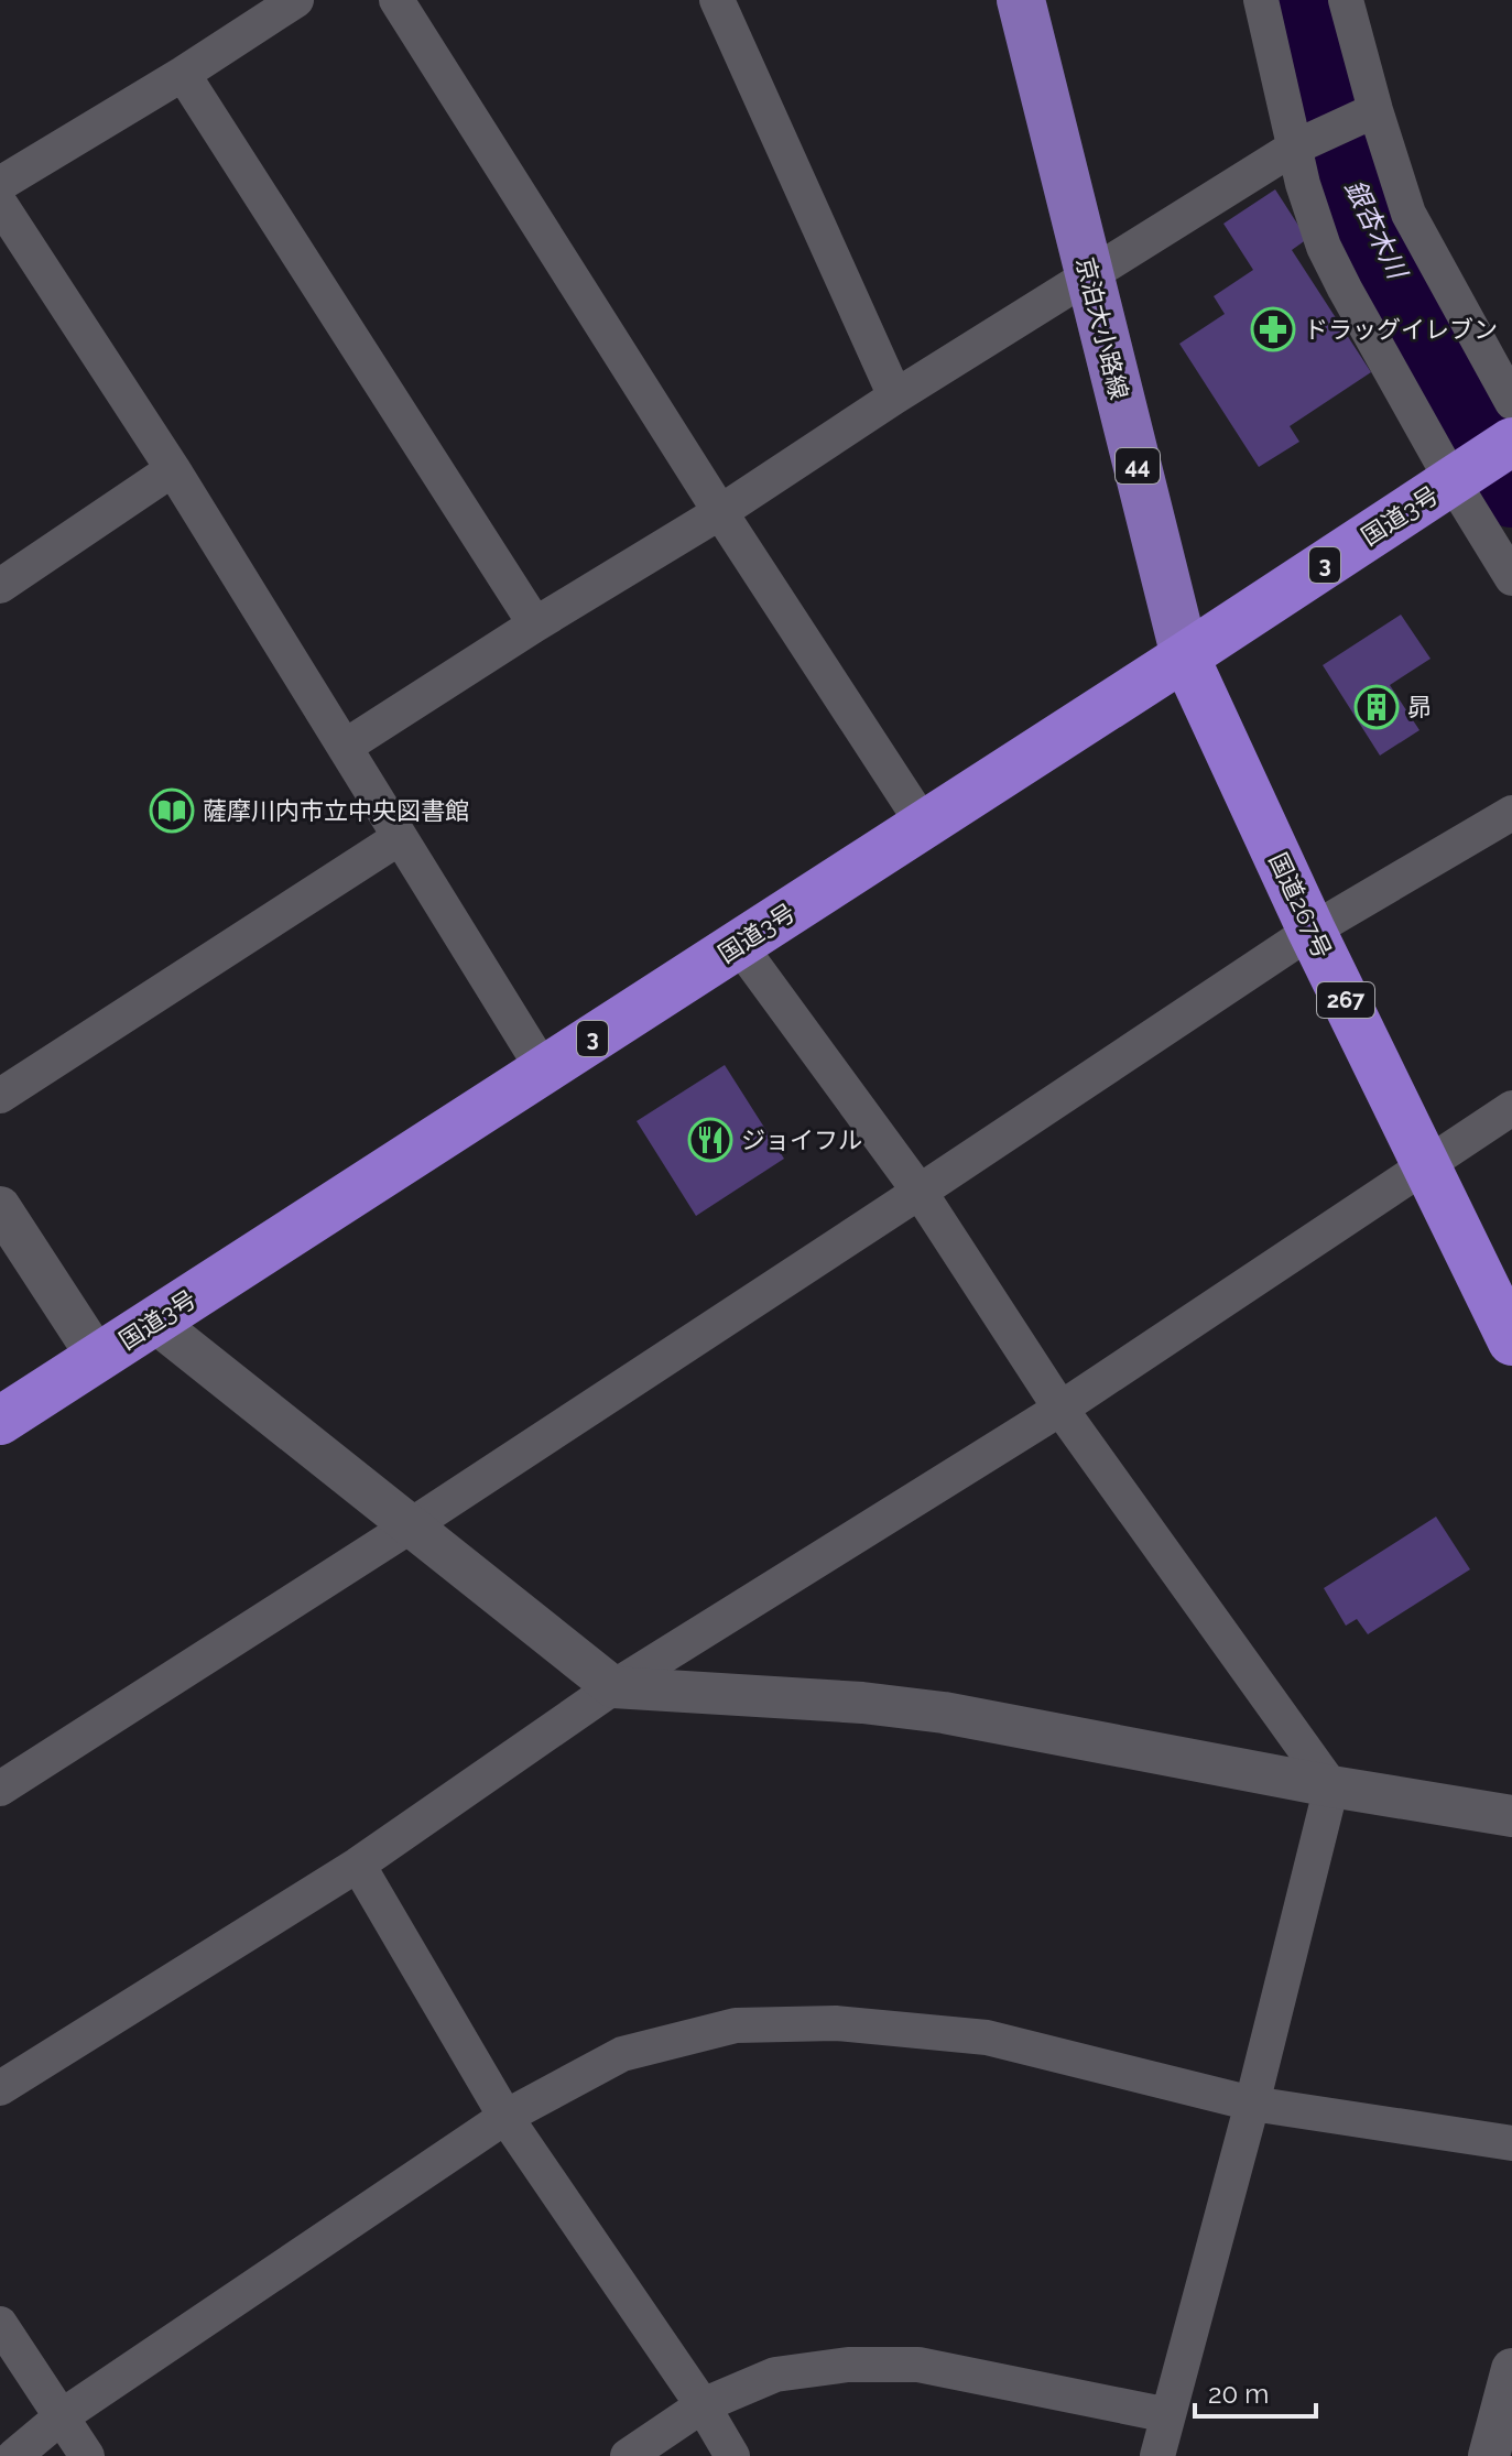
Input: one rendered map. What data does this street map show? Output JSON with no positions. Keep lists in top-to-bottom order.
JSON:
{
  "streets": {
    "highway": [
      "国道3号",
      "3",
      "国道267号",
      "267"
    ],
    "main road": ["京泊大小路線", "44"]
  },
  "crossings": [
    ["京泊大小路線", "国道3号"],
    ["京泊大小路線", "国道267号"],
    ["国道3号", "国道267号"]
  ],
  "water": ["銀杏木川"],
  "places": {
    "pharmacy": ["ドラッグイレブン"],
    "building": ["昴"],
    "library": ["薩摩川内市立中央図書館"],
    "restaurant": ["ジョイフル"]
  },
  "scale_bar": "20 m"
}
